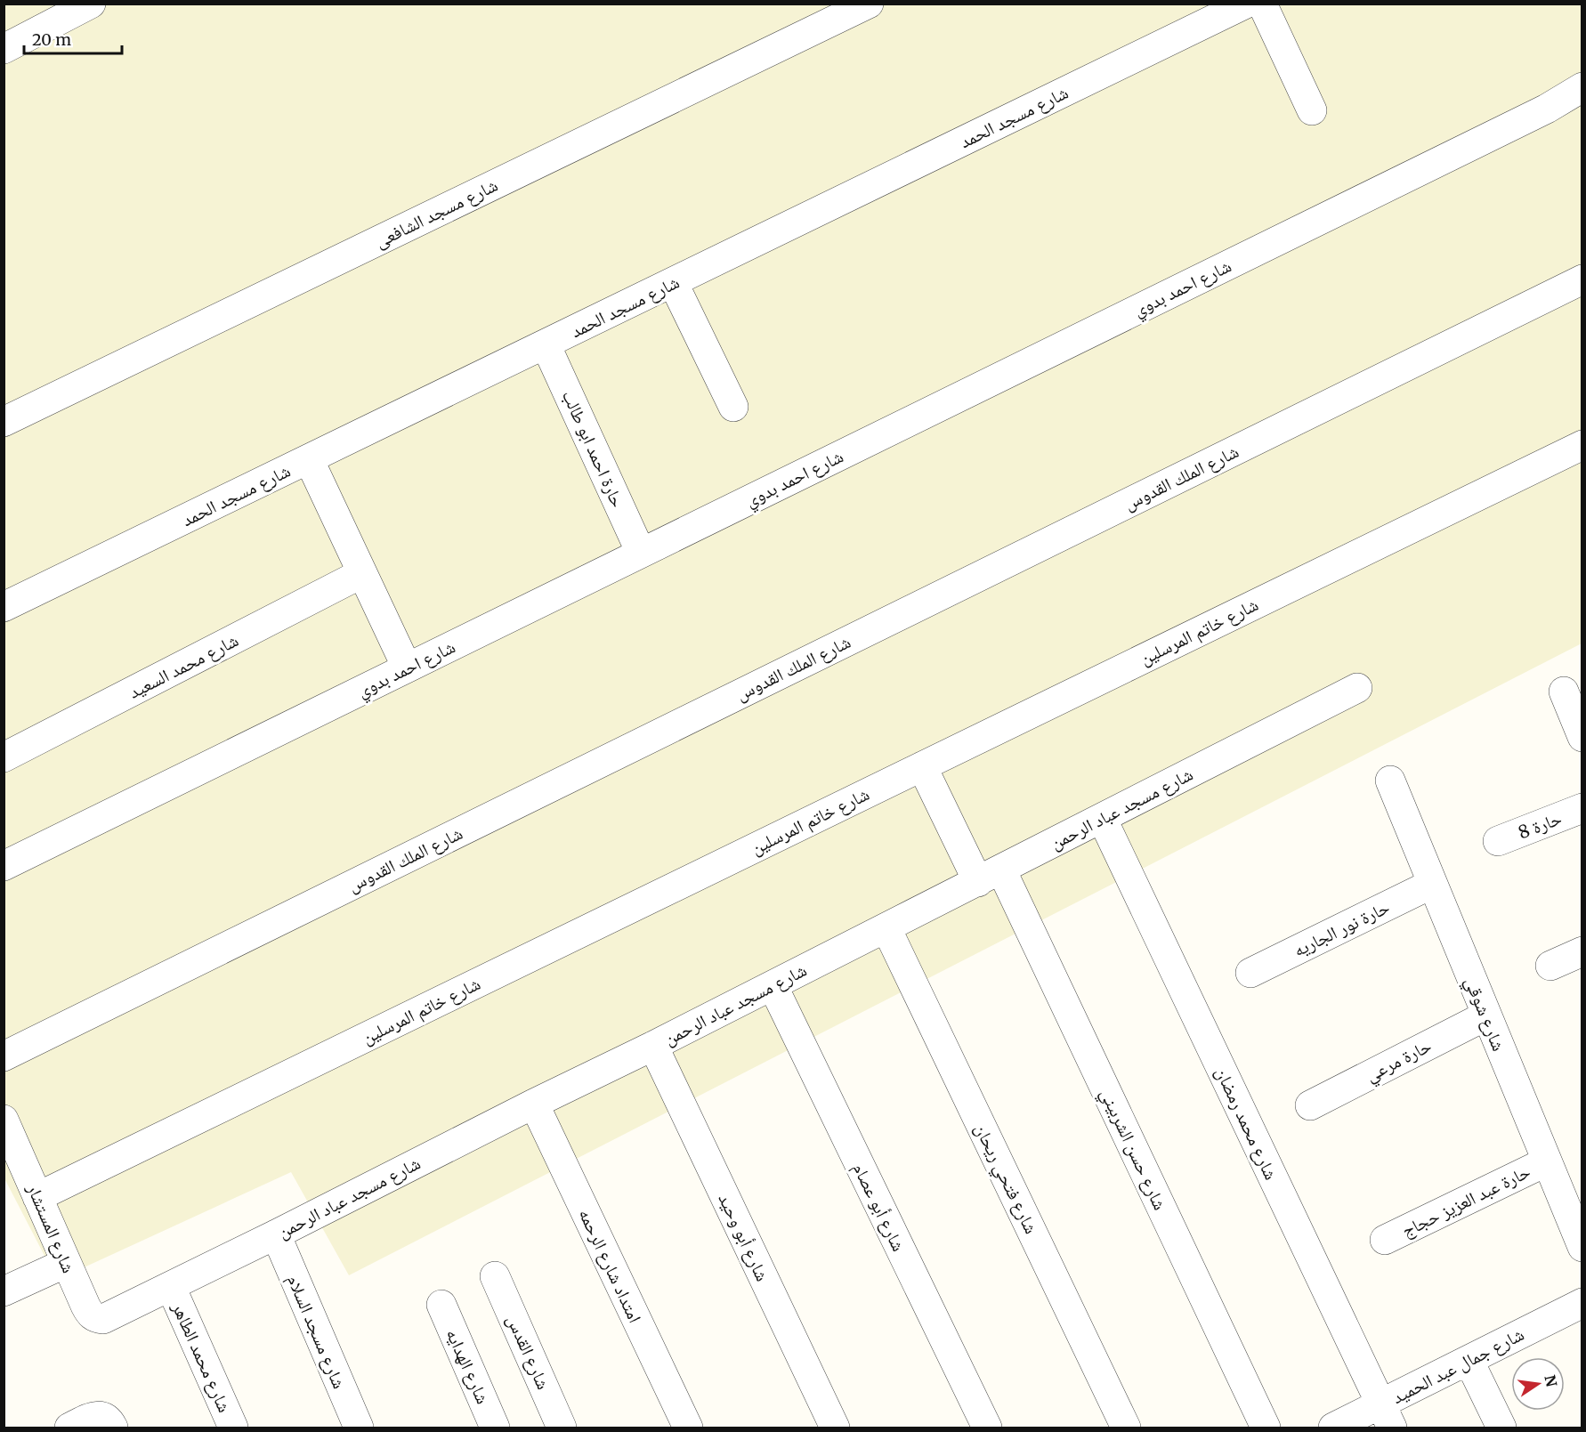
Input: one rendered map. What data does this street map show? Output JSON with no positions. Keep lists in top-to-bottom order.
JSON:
{
  "streets": {
    "street": [
      "شارع مسجد الحمد",
      "شارع مسجد الشافعى",
      "شارع احمد بدوي",
      "حارة احمد ابو طالب",
      "شارع الملك القدوس",
      "شارع خاتم المرسلين",
      "شارع محمد السعيد",
      "شارع مسجد عباد الرحمن",
      "حارة 8",
      "حارة نور الجاريه",
      "شارع شوقي",
      "حارة مرعي",
      "شارع محمد رمضان",
      "شارع حسن الشربيني",
      "شارع فتحي ريحان",
      "حارة عبد العزيز حجاج",
      "شارع أبو عصام",
      "شارع المستشار",
      "شارع أبو وحيد",
      "امتداد شارع الرحمه",
      "شارع مسجد السلام",
      "شارع القدس",
      "شارع محمد الطاهر",
      "شارع جمال عبد الحميد",
      "شارع الهدايه"
    ]
  },
  "crossings": [
    ["شارع مسجد الحمد", "حارة احمد ابو طالب"],
    ["شارع احمد بدوي", "حارة احمد ابو طالب"],
    ["شارع خاتم المرسلين", "شارع حسن الشربيني"],
    ["شارع خاتم المرسلين", "شارع المستشار"],
    ["شارع مسجد عباد الرحمن", "شارع محمد رمضان"],
    ["شارع مسجد عباد الرحمن", "شارع حسن الشربيني"],
    ["شارع مسجد عباد الرحمن", "شارع فتحي ريحان"],
    ["شارع مسجد عباد الرحمن", "شارع أبو عصام"],
    ["شارع مسجد عباد الرحمن", "شارع المستشار"],
    ["شارع مسجد عباد الرحمن", "شارع أبو وحيد"],
    ["شارع مسجد عباد الرحمن", "امتداد شارع الرحمه"],
    ["شارع مسجد عباد الرحمن", "شارع مسجد السلام"],
    ["شارع مسجد عباد الرحمن", "شارع محمد الطاهر"],
    ["حارة نور الجاريه", "شارع شوقي"],
    ["شارع شوقي", "حارة مرعي"],
    ["شارع شوقي", "حارة عبد العزيز حجاج"],
    ["شارع محمد رمضان", "شارع جمال عبد الحميد"]
  ],
  "scale_bar": "20 m",
  "north": "right"
}
